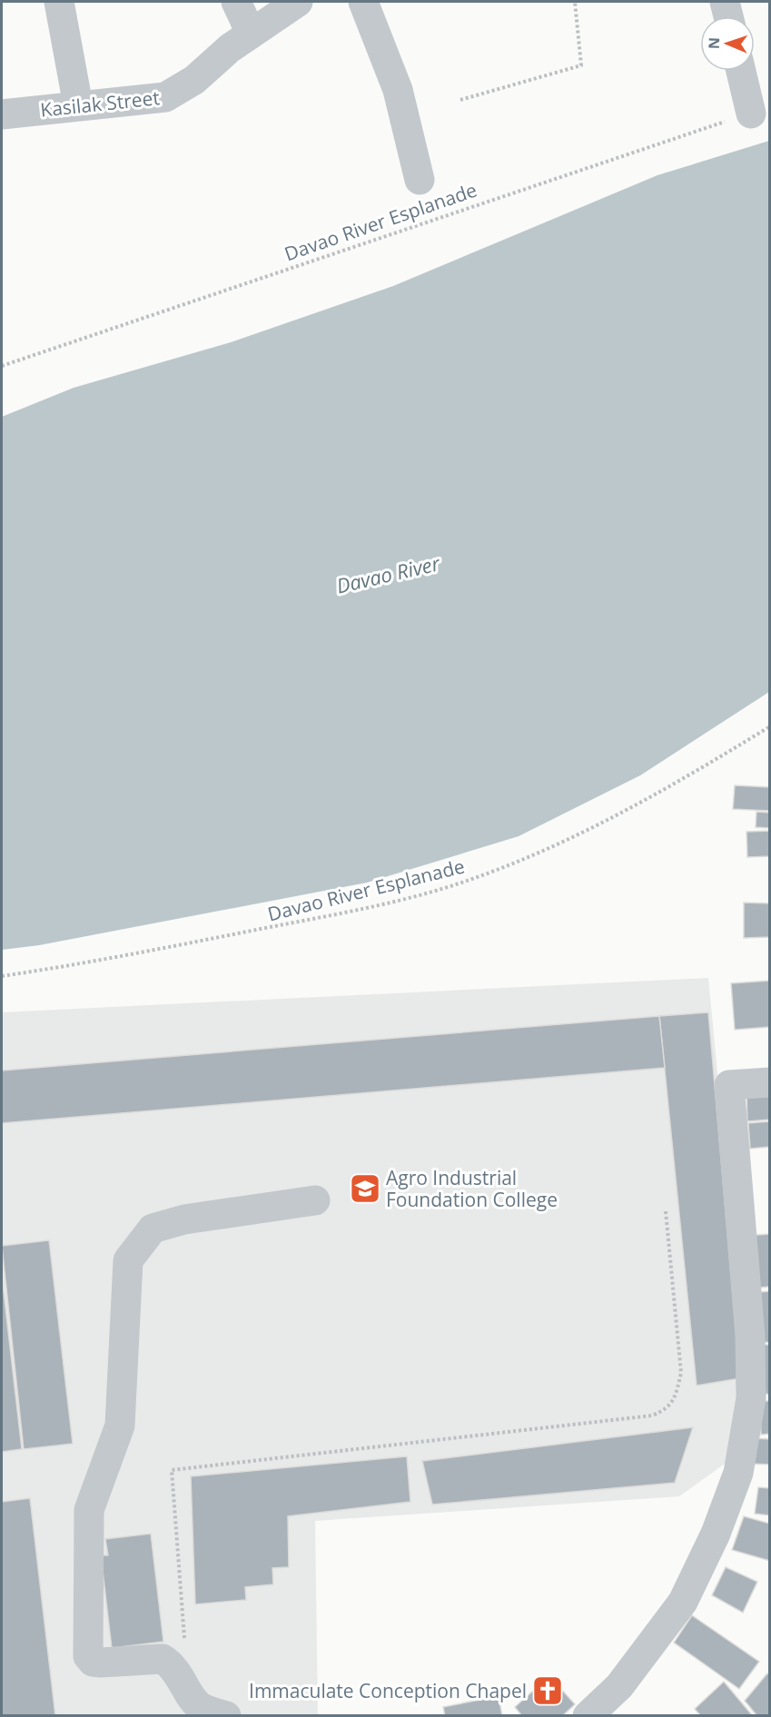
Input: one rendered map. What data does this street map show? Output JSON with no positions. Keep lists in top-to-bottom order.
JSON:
{
  "streets": {
    "street": ["Kasilak Street"],
    "path": ["Davao River Esplanade"]
  },
  "water": ["Davao River"],
  "places": {
    "school or university": ["Agro Industrial Foundation College"],
    "church": ["Immaculate Conception Chapel"]
  },
  "north": "left"
}
